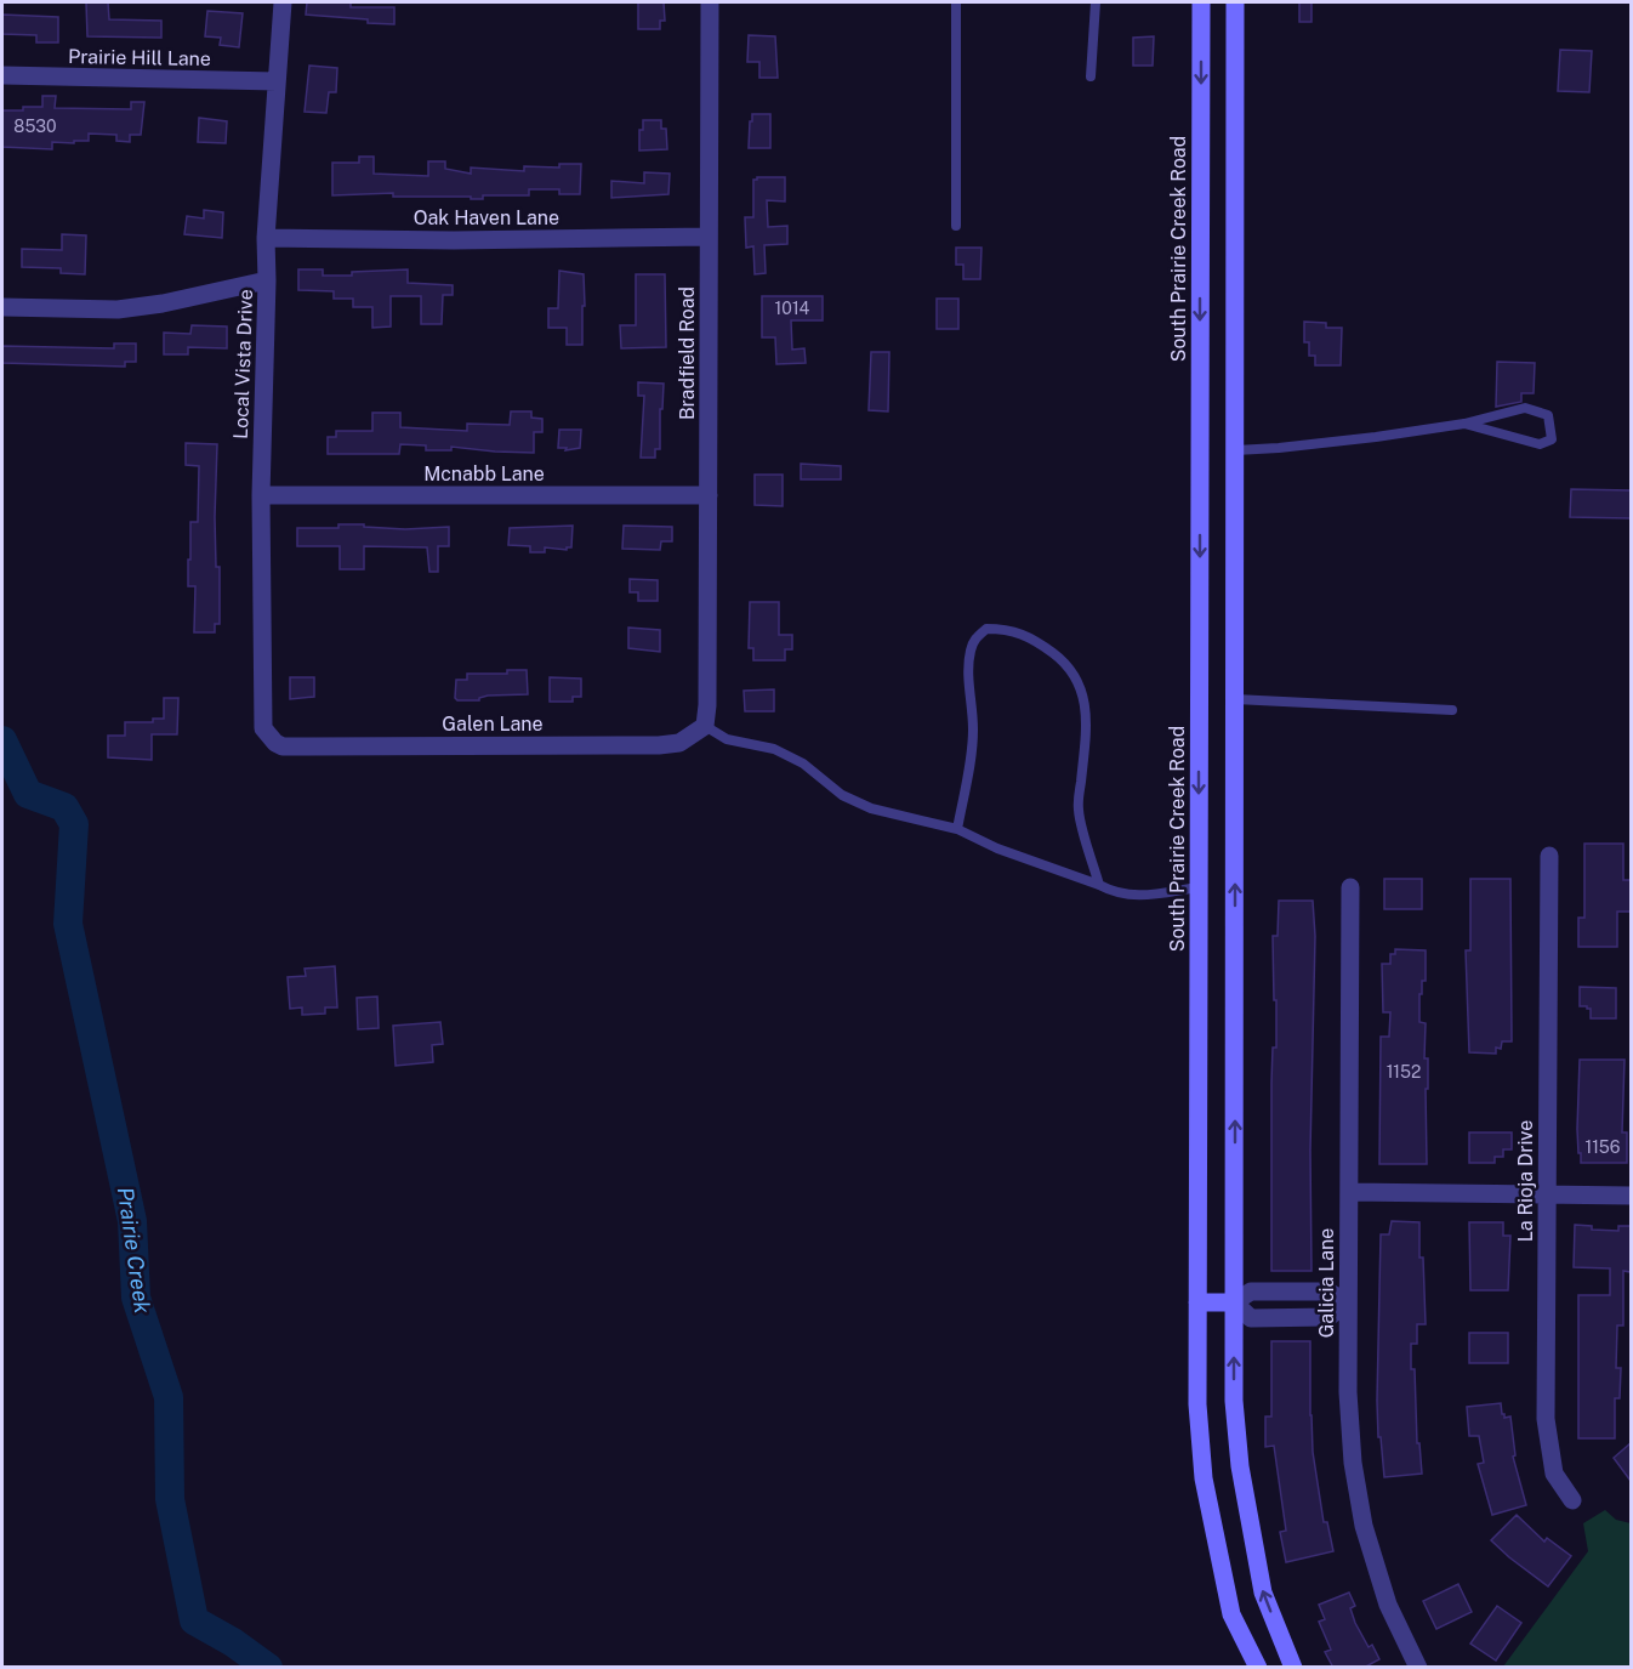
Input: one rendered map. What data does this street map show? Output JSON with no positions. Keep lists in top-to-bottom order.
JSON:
{
  "streets": {
    "main road": ["South Prairie Creek Road"],
    "street": [
      "Prairie Hill Lane",
      "Oak Haven Lane",
      "Bradfield Road",
      "Local Vista Drive",
      "Mcnabb Lane",
      "Galen Lane",
      "La Rioja Drive",
      "Galicia Lane"
    ]
  },
  "crossings": [
    ["Prairie Hill Lane", "Local Vista Drive"],
    ["Oak Haven Lane", "Bradfield Road"],
    ["Oak Haven Lane", "Local Vista Drive"],
    ["Bradfield Road", "Mcnabb Lane"],
    ["Bradfield Road", "Galen Lane"],
    ["Local Vista Drive", "Mcnabb Lane"],
    ["Local Vista Drive", "Galen Lane"]
  ],
  "water": ["Prairie Creek"],
  "house_numbers": [
    "8530",
    "1014",
    "1152",
    "1156"
  ]
}
